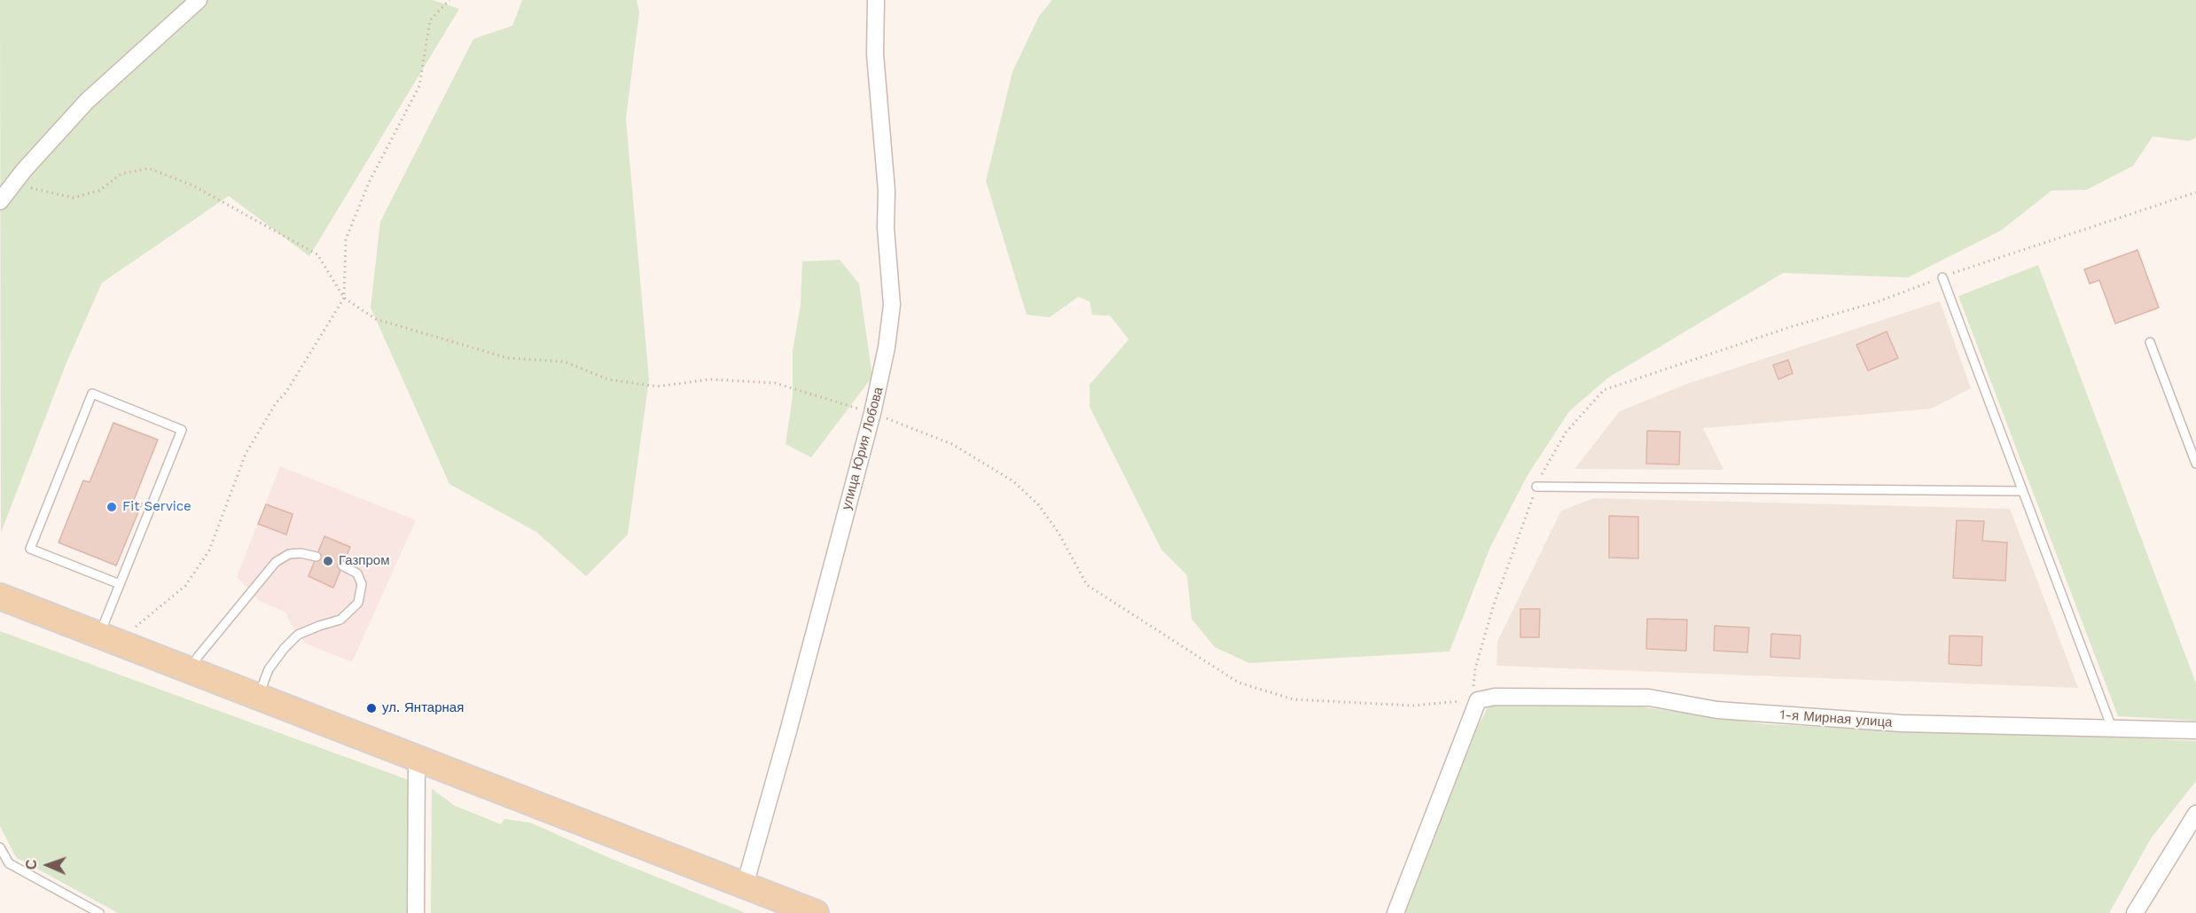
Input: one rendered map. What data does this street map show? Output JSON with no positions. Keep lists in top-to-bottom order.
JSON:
{
  "streets": {
    "street": ["улица Юрия Лобова", "1-я Мирная улица"]
  },
  "places": ["Fit Service", "Газпром", "ул. Янтарная"],
  "north": "left"
}
